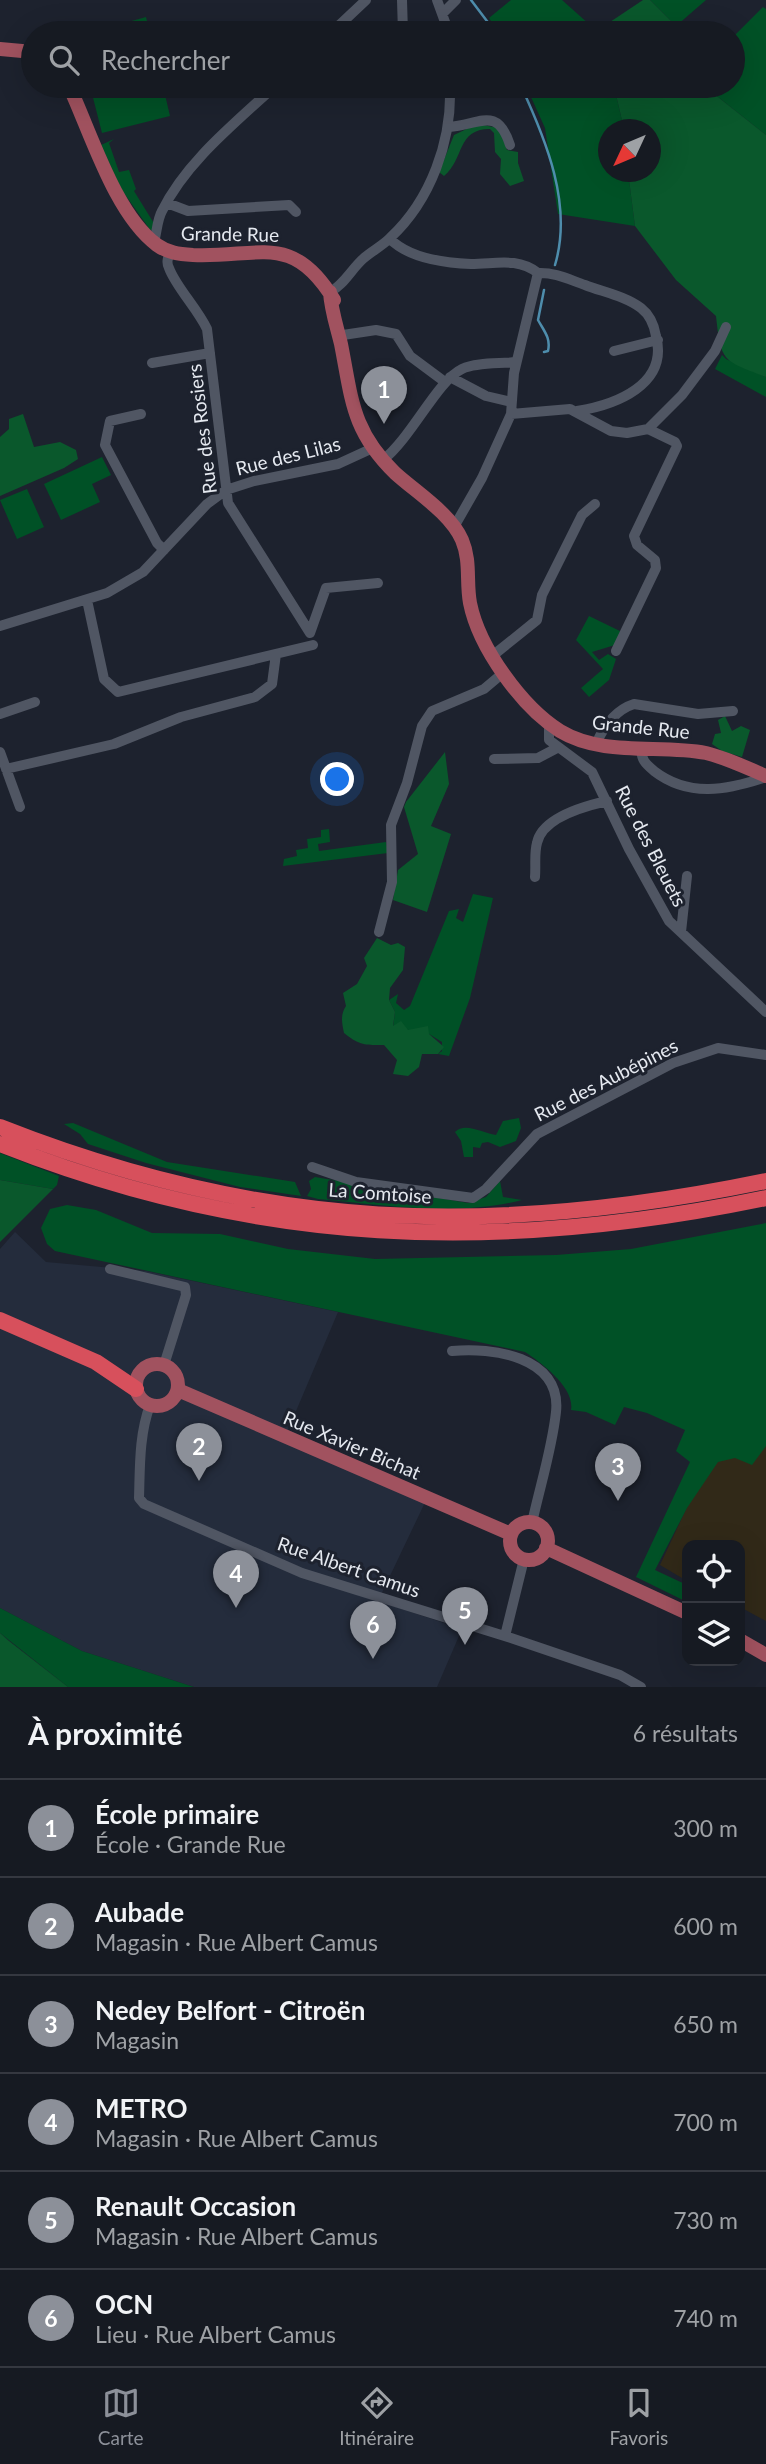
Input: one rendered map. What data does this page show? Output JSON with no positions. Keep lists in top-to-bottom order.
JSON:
{
  "streets": {
    "highway": ["La Comtoise"],
    "main road": ["Grande Rue", "Rue Xavier Bichat"],
    "street": [
      "Rue des Rosiers",
      "Rue des Lilas",
      "Rue des Bleuets",
      "Rue des Aubépines",
      "Rue Albert Camus"
    ]
  },
  "crossings": [
    ["Grande Rue", "Rue des Rosiers"],
    ["Grande Rue", "Rue des Lilas"],
    ["Rue des Rosiers", "Rue des Lilas"],
    ["Rue Xavier Bichat", "Rue Albert Camus"]
  ],
  "north": "bottom left",
  "page": {
    "search": "Rechercher",
    "pins": [
      "1",
      "2",
      "3",
      "4",
      "5",
      "6"
    ],
    "heading": ["À proximité", "6 résultats"],
    "list": [
      {
        "mark": "1",
        "name": "École primaire",
        "note": "École · Grande Rue",
        "value": "300 m"
      },
      {
        "mark": "2",
        "name": "Aubade",
        "note": "Magasin · Rue Albert Camus",
        "value": "600 m"
      },
      {
        "mark": "3",
        "name": "Nedey Belfort - Citroën",
        "note": "Magasin",
        "value": "650 m"
      },
      {
        "mark": "4",
        "name": "METRO",
        "note": "Magasin · Rue Albert Camus",
        "value": "700 m"
      },
      {
        "mark": "5",
        "name": "Renault Occasion",
        "note": "Magasin · Rue Albert Camus",
        "value": "730 m"
      },
      {
        "mark": "6",
        "name": "OCN",
        "note": "Lieu · Rue Albert Camus",
        "value": "740 m"
      }
    ],
    "nav": ["Carte", "Itinéraire", "Favoris"]
  }
}
